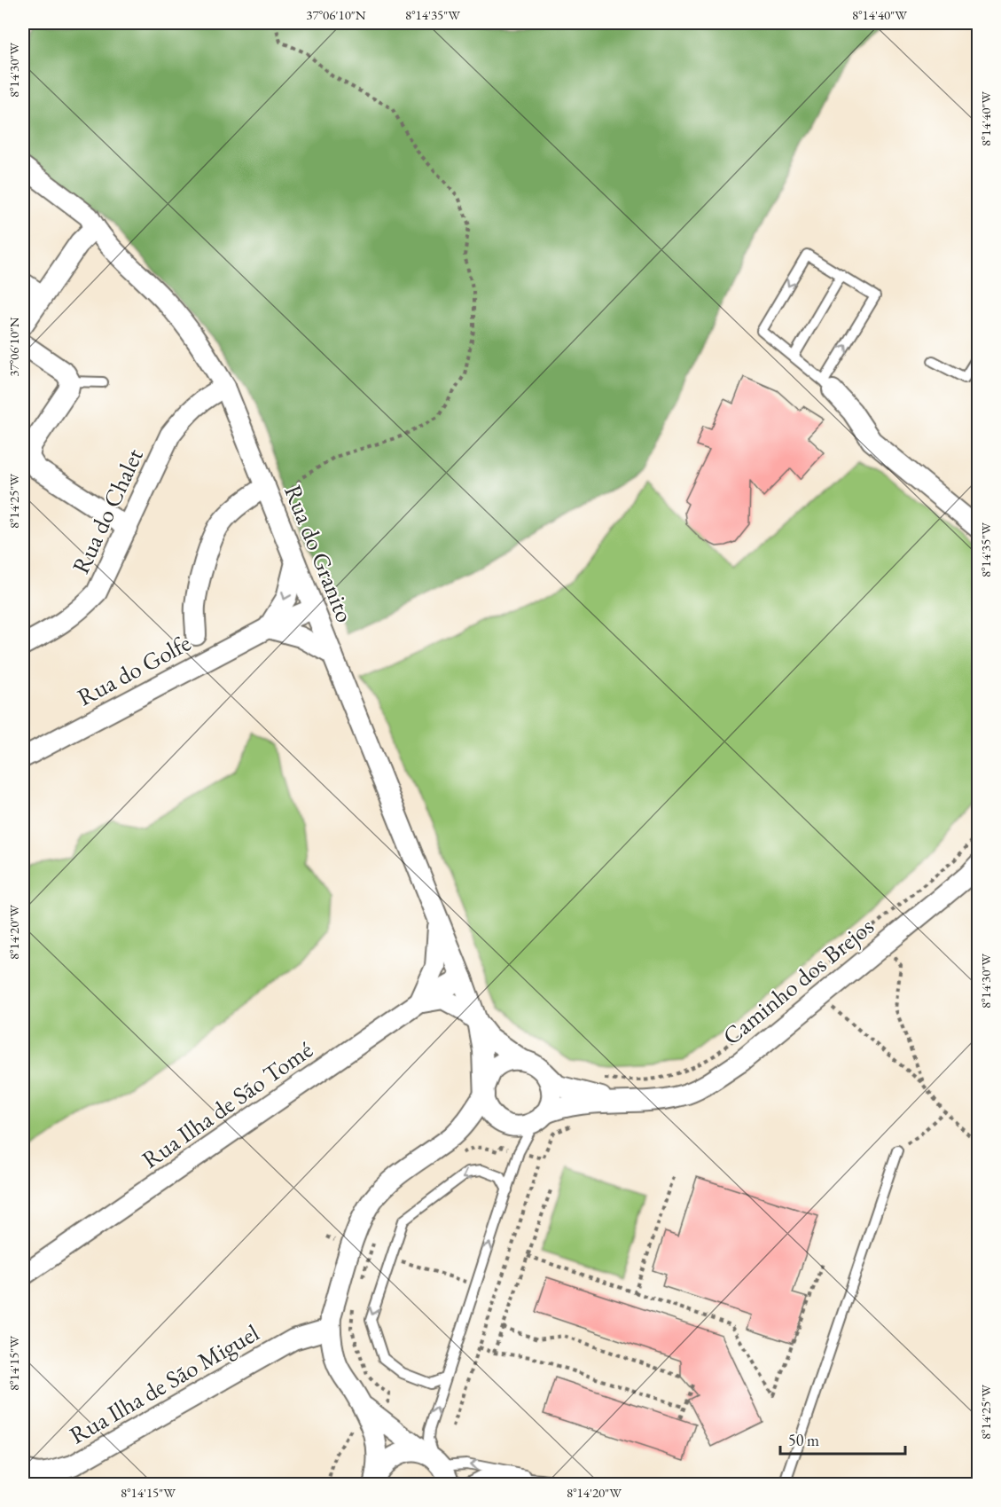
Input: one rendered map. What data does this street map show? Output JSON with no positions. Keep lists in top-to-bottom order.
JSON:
{
  "streets": {
    "street": [
      "Rua do Chalet",
      "Rua do Granito",
      "Rua do Golfe",
      "Caminho dos Brejos",
      "Rua Ilha de São Tomé",
      "Rua Ilha de São Miguel"
    ]
  },
  "crossings": [
    ["Rua do Chalet", "Rua do Granito"],
    ["Rua do Granito", "Rua do Golfe"],
    ["Rua do Granito", "Caminho dos Brejos"],
    ["Rua do Granito", "Rua Ilha de São Tomé"]
  ],
  "scale_bar": "50 m",
  "coordinates": [
    "37°06'10\"N",
    "8°14'35\"W",
    "8°14'40\"W",
    "8°14'30\"W",
    "8°14'25\"W",
    "8°14'20\"W",
    "8°14'15\"W"
  ]
}
